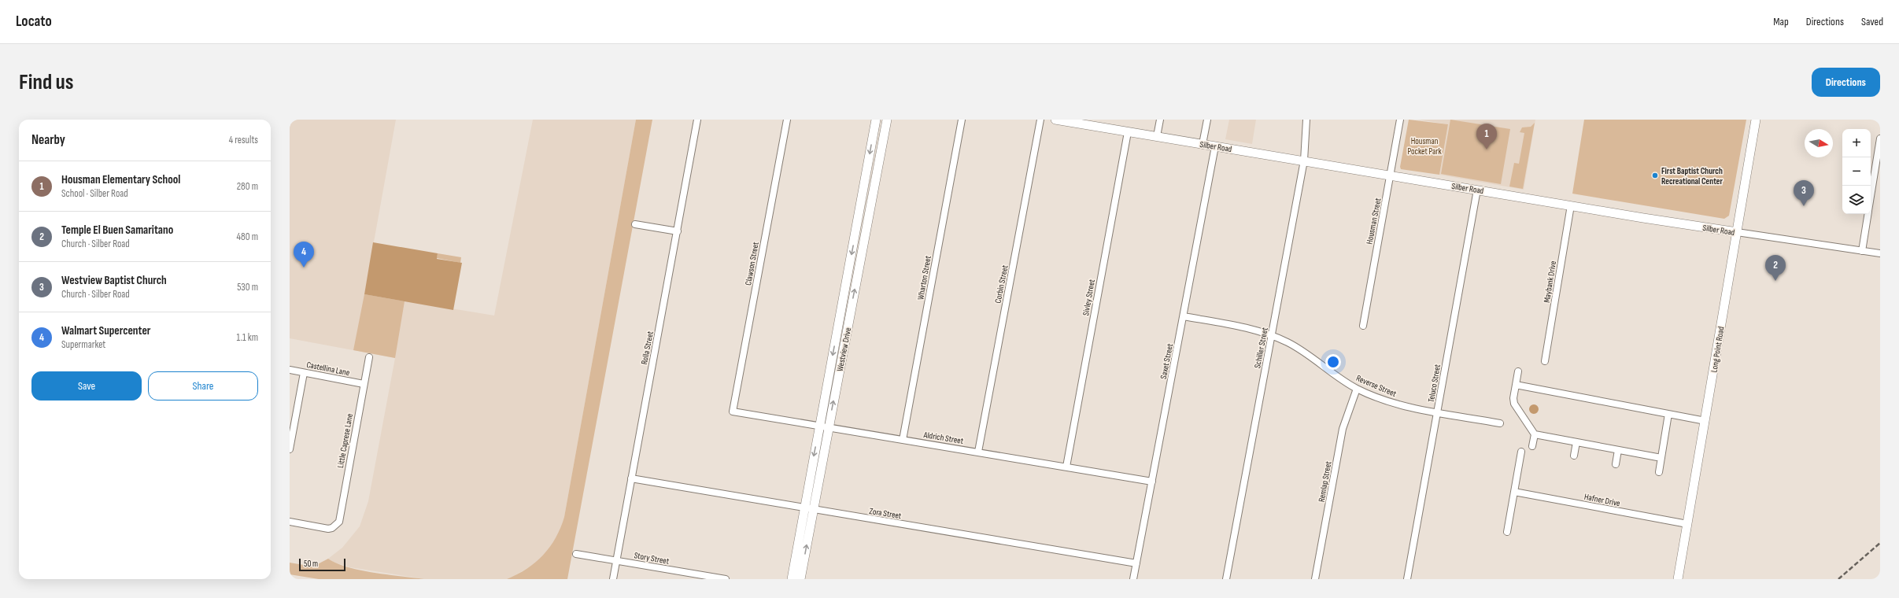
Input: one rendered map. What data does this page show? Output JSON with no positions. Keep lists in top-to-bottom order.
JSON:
{
  "streets": {
    "main road": ["Silber Road", "Westview Drive", "Long Point Road"],
    "street": [
      "Housman Street",
      "Clawson Street",
      "Wharton Street",
      "Maybank Drive",
      "Corbin Street",
      "Sivley Street",
      "Rolla Street",
      "Schiller Street",
      "Saxet Street",
      "Castellina Lane",
      "Teluco Street",
      "Reverse Street",
      "Aldrich Street",
      "Little Caprese Lane",
      "Remlap Street",
      "Hafner Drive",
      "Zora Street",
      "Story Street"
    ]
  },
  "crossings": [
    ["Silber Road", "Housman Street"],
    ["Silber Road", "Maybank Drive"],
    ["Silber Road", "Sivley Street"],
    ["Silber Road", "Schiller Street"],
    ["Silber Road", "Long Point Road"],
    ["Silber Road", "Saxet Street"],
    ["Silber Road", "Teluco Street"],
    ["Clawson Street", "Aldrich Street"],
    ["Wharton Street", "Aldrich Street"],
    ["Corbin Street", "Aldrich Street"],
    ["Sivley Street", "Aldrich Street"],
    ["Rolla Street", "Zora Street"],
    ["Rolla Street", "Story Street"],
    ["Schiller Street", "Reverse Street"],
    ["Westview Drive", "Aldrich Street"],
    ["Westview Drive", "Zora Street"],
    ["Long Point Road", "Hafner Drive"],
    ["Saxet Street", "Reverse Street"],
    ["Saxet Street", "Aldrich Street"],
    ["Saxet Street", "Zora Street"],
    ["Castellina Lane", "Little Caprese Lane"],
    ["Teluco Street", "Reverse Street"],
    ["Reverse Street", "Remlap Street"]
  ],
  "parks": ["Housman Pocket Park"],
  "places": ["First Baptist Church Recreational Center"],
  "scale_bar": "50 m",
  "north": "right",
  "page": {
    "header": "Locato",
    "nav": ["Map", "Directions", "Saved"],
    "buttons": [
      "Directions",
      ["Save", "Share"]
    ],
    "title": "Find us",
    "heading": ["Nearby", "4 results"],
    "pins": [
      "1",
      "3",
      "4",
      "2"
    ],
    "map_buttons": ["+", "−"],
    "list": [
      {
        "mark": "1",
        "name": "Housman Elementary School",
        "note": "School · Silber Road",
        "value": "280 m"
      },
      {
        "mark": "2",
        "name": "Temple El Buen Samaritano",
        "note": "Church · Silber Road",
        "value": "480 m"
      },
      {
        "mark": "3",
        "name": "Westview Baptist Church",
        "note": "Church · Silber Road",
        "value": "530 m"
      },
      {
        "mark": "4",
        "name": "Walmart Supercenter",
        "note": "Supermarket",
        "value": "1.1 km"
      }
    ],
    "scale": "50 m"
  }
}
